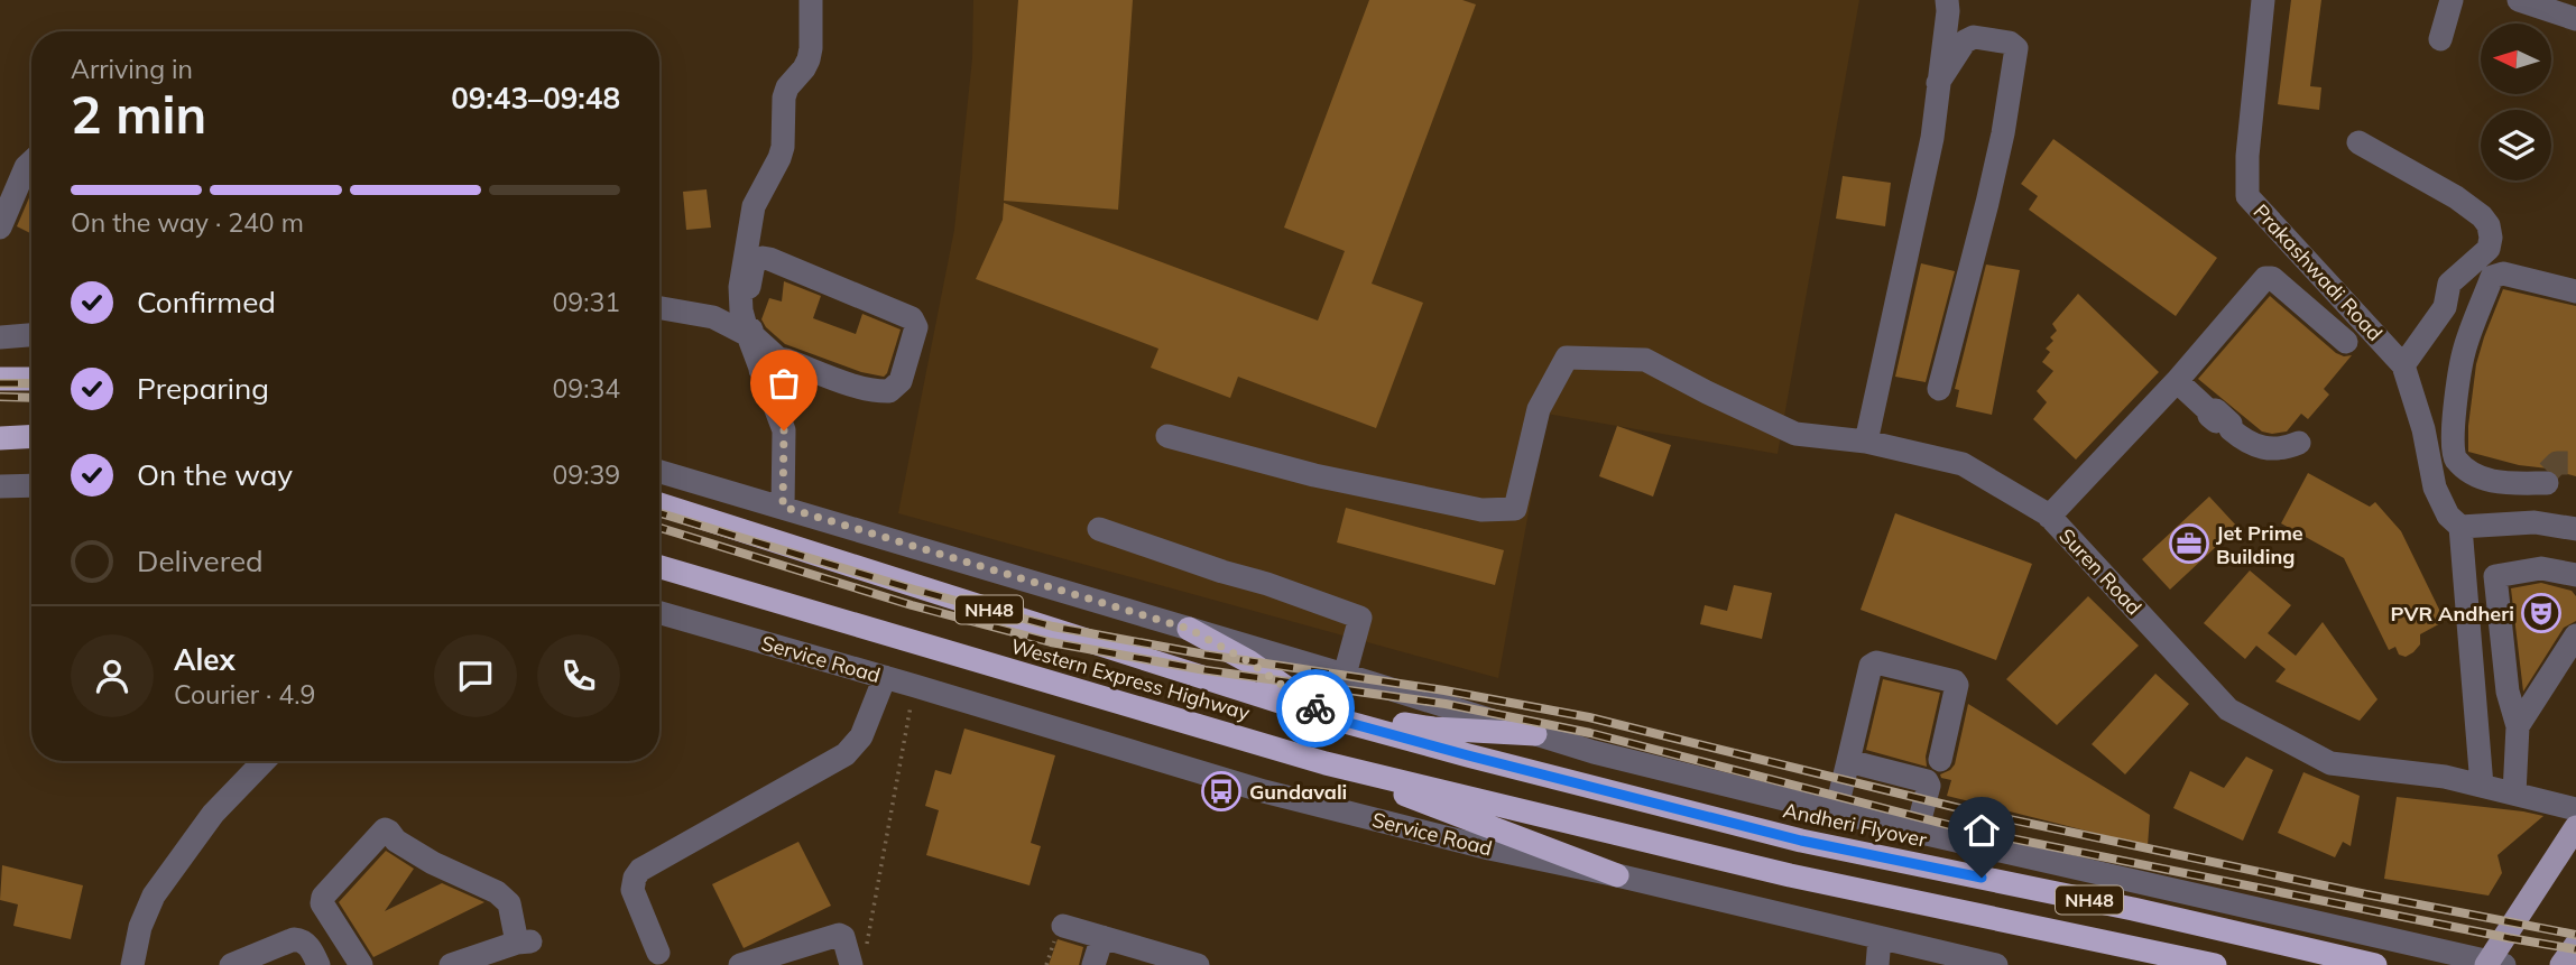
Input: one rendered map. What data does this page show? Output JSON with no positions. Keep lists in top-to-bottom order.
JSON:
{
  "streets": {
    "highway": ["NH48", "Western Express Highway", "Andheri Flyover"],
    "street": ["Prakashwadi Road", "Suren Road", "Service Road"]
  },
  "crossings": [
    ["NH48", "Western Express Highway"],
    ["Western Express Highway", "Andheri Flyover"]
  ],
  "places": {
    "office": ["Jet Prime Building"],
    "theatre": ["PVR Andheri"],
    "bus stop": ["Gundavali"]
  },
  "north": "left",
  "page": {
    "heading": ["2 min", "Arriving in", "09:43–09:48"],
    "panel": ["Alex", "Courier · 4.9"],
    "bar": "On the way · 240 m",
    "list": [
      ["Confirmed", "09:31"],
      ["Preparing", "09:34"],
      ["On the way", "09:39"],
      "Delivered"
    ]
  }
}
